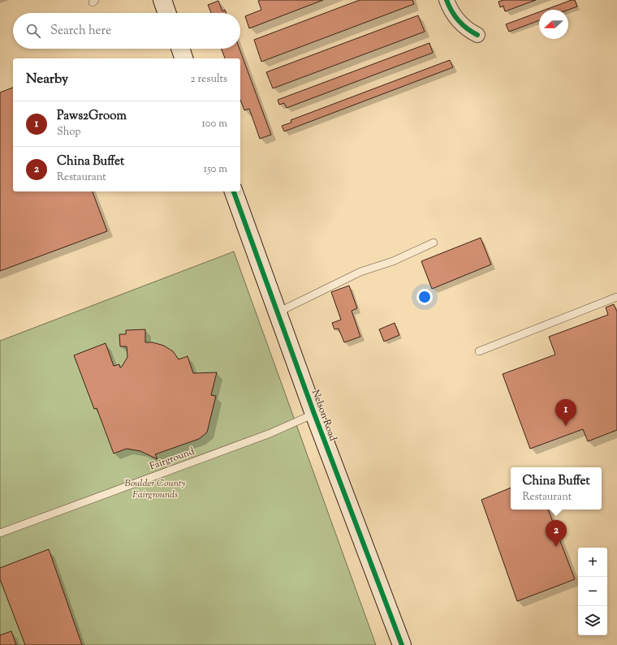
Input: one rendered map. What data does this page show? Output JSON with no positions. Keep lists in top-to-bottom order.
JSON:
{
  "streets": {
    "main road": ["Nelson Road"],
    "lane": ["Fairground"]
  },
  "crossings": [
    ["Nelson Road", "Fairground"]
  ],
  "parks": ["Boulder County Fairgrounds"],
  "north": "left",
  "page": {
    "search": "Search here",
    "heading": ["Nearby", "2 results"],
    "list": [
      {
        "mark": "1",
        "name": "Paws2Groom",
        "note": "Shop",
        "value": "100 m"
      },
      {
        "mark": "2",
        "name": "China Buffet",
        "note": "Restaurant",
        "value": "150 m"
      }
    ],
    "pins": ["1", "2"],
    "popup": ["China Buffet", "Restaurant"],
    "map_buttons": ["+", "−"]
  }
}
